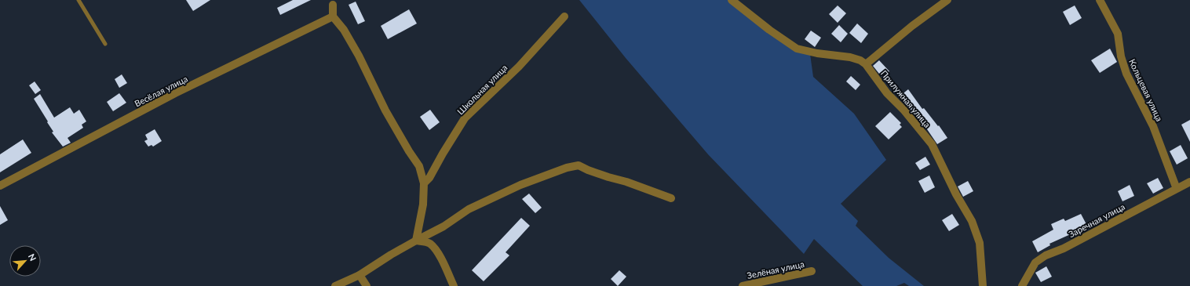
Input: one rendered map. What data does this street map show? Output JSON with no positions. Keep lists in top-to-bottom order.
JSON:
{
  "streets": {
    "street": [
      "Школьная улица",
      "Кольцевая улица",
      "Весёлая улица",
      "Прилужная улица",
      "Заречная улица",
      "Зелёная улица"
    ]
  },
  "crossings": [
    ["Кольцевая улица", "Заречная улица"]
  ],
  "north": "top right"
}
